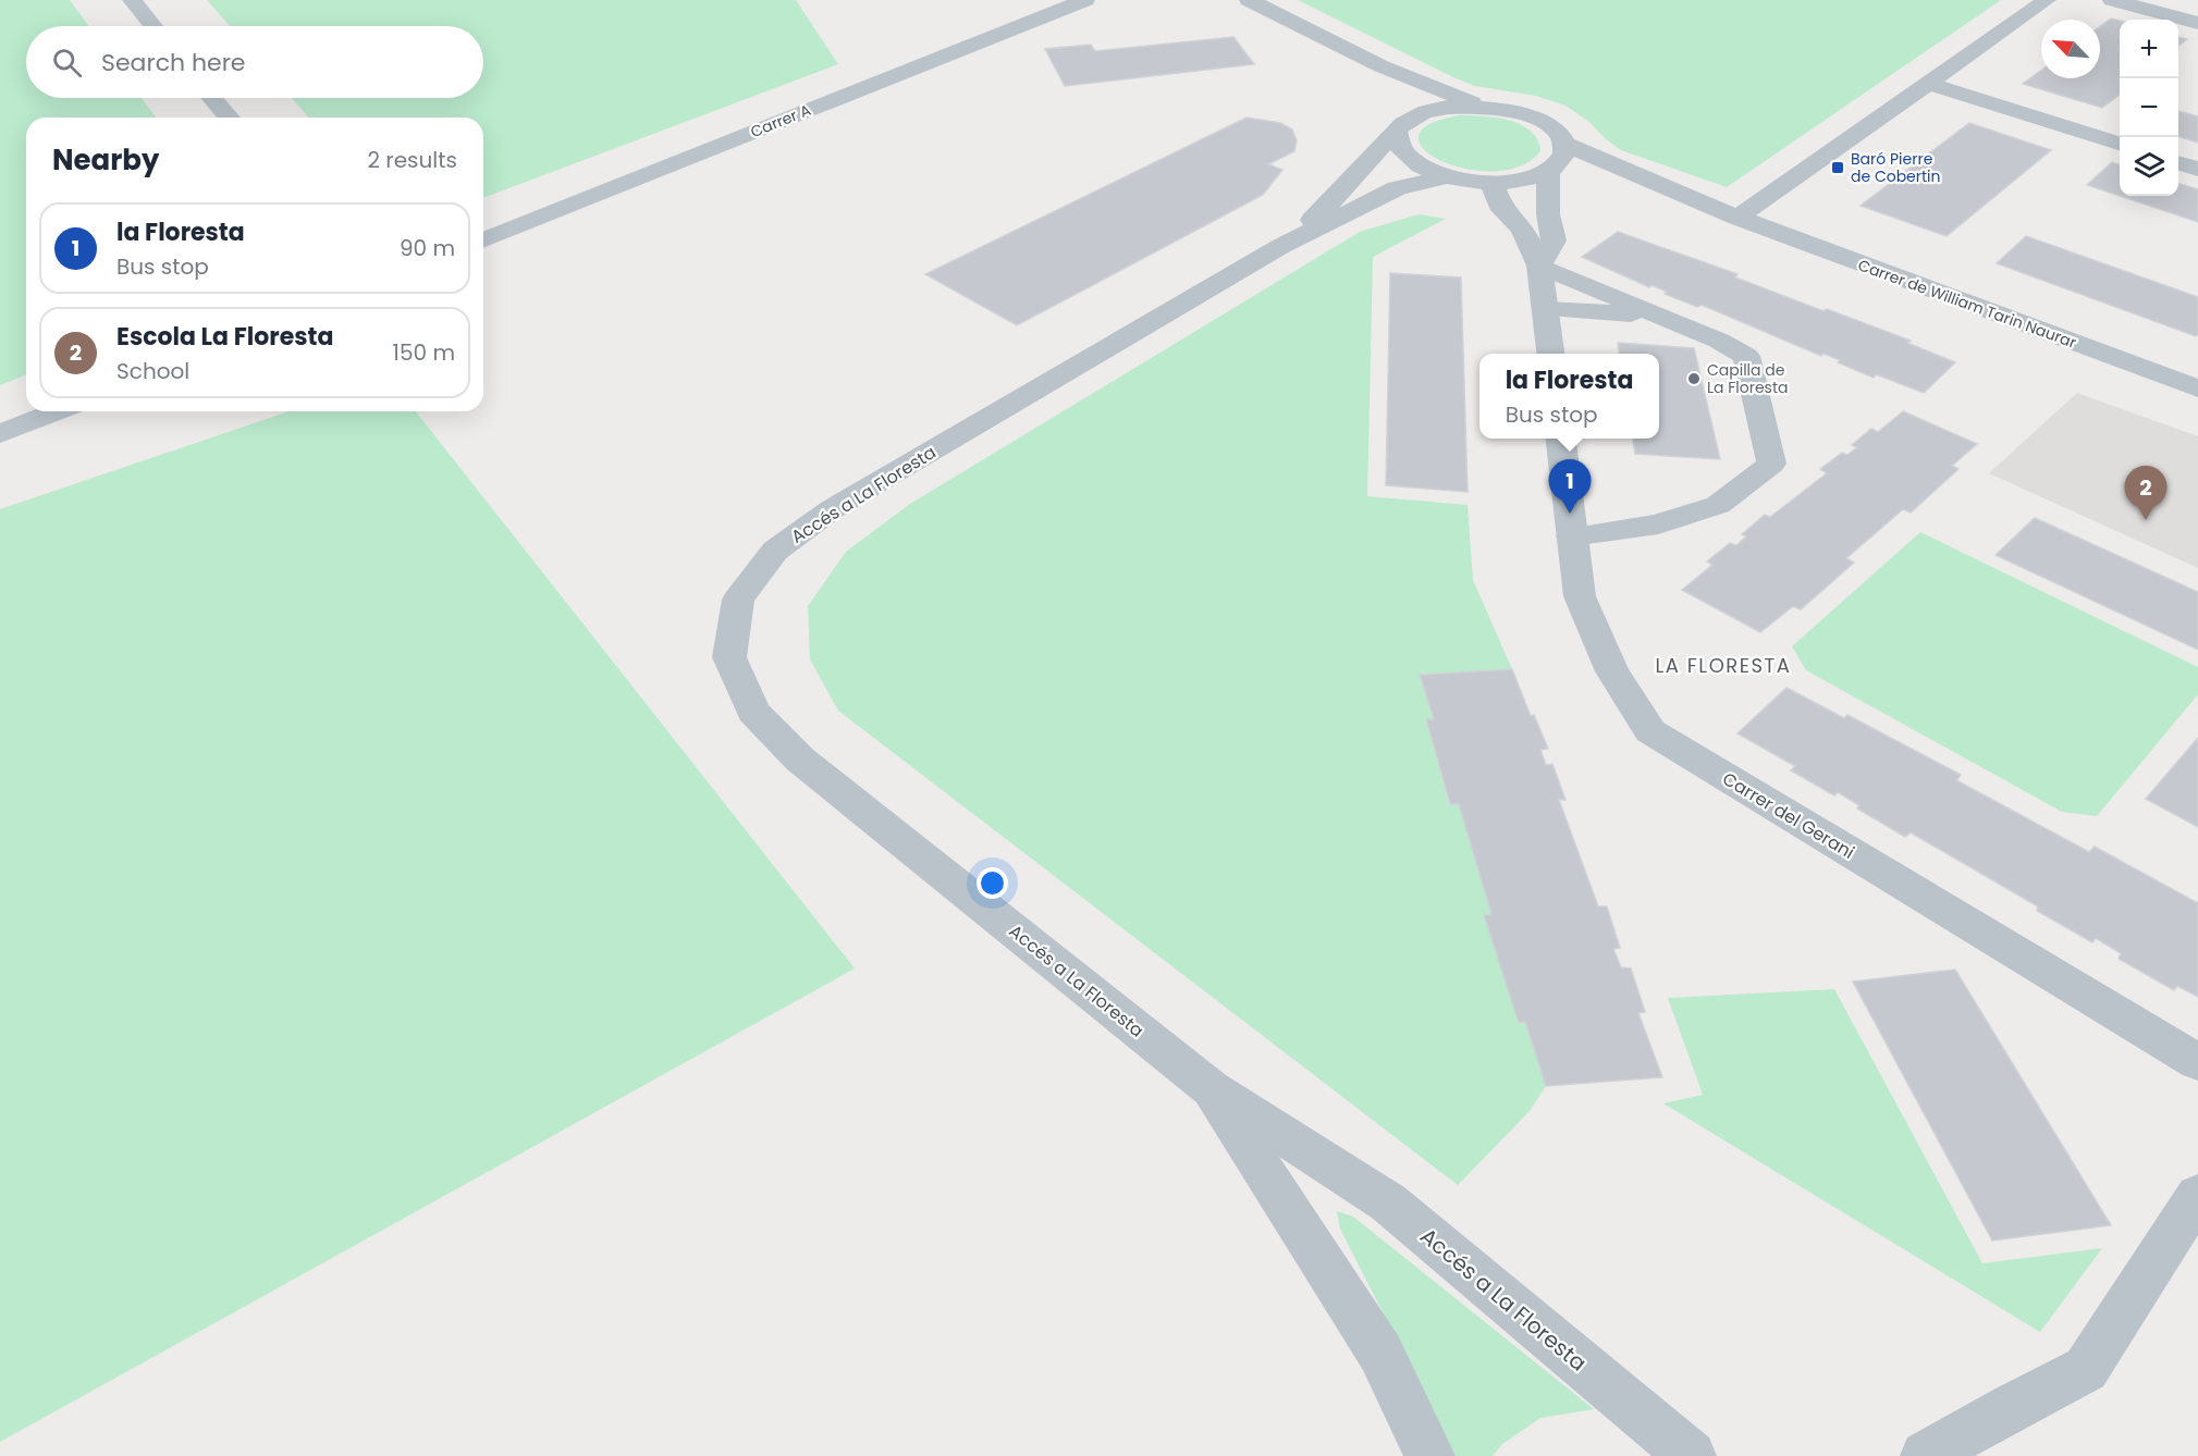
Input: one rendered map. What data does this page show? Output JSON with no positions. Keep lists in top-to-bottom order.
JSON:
{
  "streets": {
    "street": [
      "Carrer A",
      "Carrer de William Tarin Naurar",
      "Accés a La Floresta",
      "Carrer del Gerani"
    ]
  },
  "districts": ["LA FLORESTA"],
  "places": {
    "transit": ["Baró Pierre de Cobertin"],
    "other": ["Capilla de La Floresta"]
  },
  "north": "top left",
  "page": {
    "map_buttons": ["+", "−"],
    "search": "Search here",
    "heading": ["Nearby", "2 results"],
    "list": [
      {
        "mark": "1",
        "name": "la Floresta",
        "note": "Bus stop",
        "value": "90 m"
      },
      {
        "mark": "2",
        "name": "Escola La Floresta",
        "note": "School",
        "value": "150 m"
      }
    ],
    "popup": ["la Floresta", "Bus stop"],
    "pins": ["1", "2"]
  }
}
